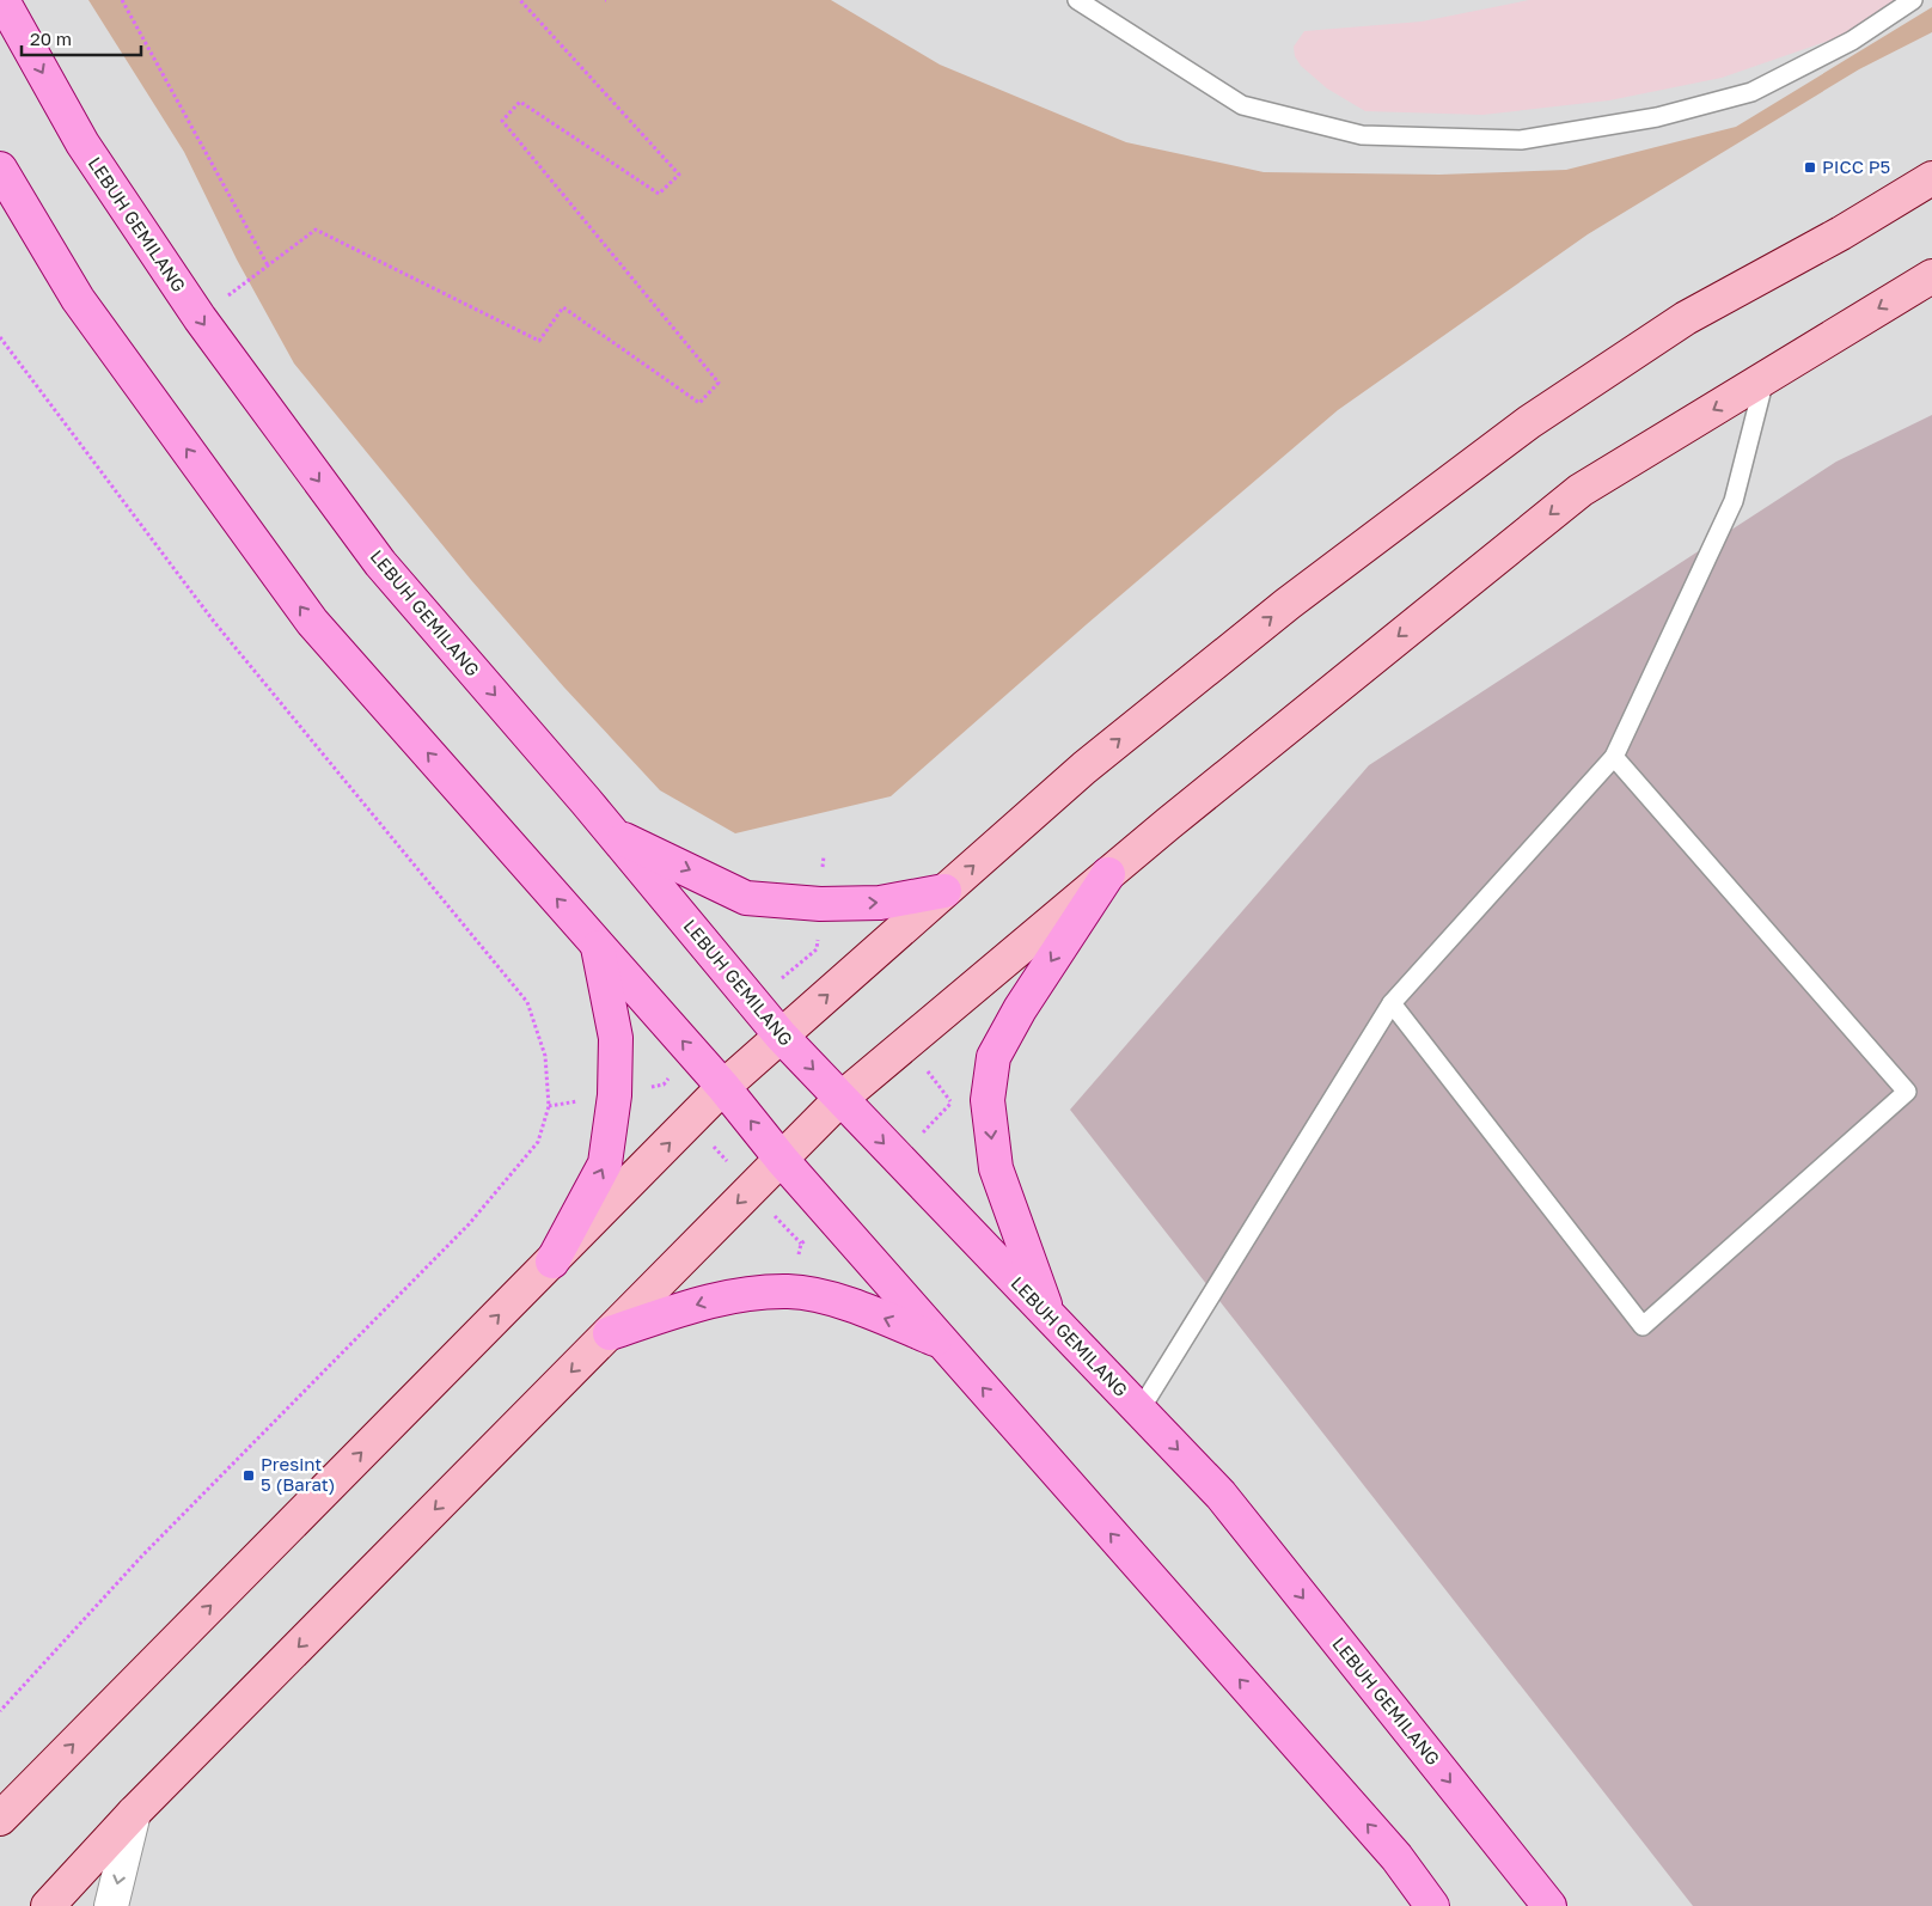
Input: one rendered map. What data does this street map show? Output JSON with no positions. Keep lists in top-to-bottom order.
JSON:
{
  "streets": {
    "main road": ["LEBUH GEMILANG"]
  },
  "places": {
    "transit": ["PICC P5", "Presint 5 (Barat)"]
  },
  "scale_bar": "20 m"
}
